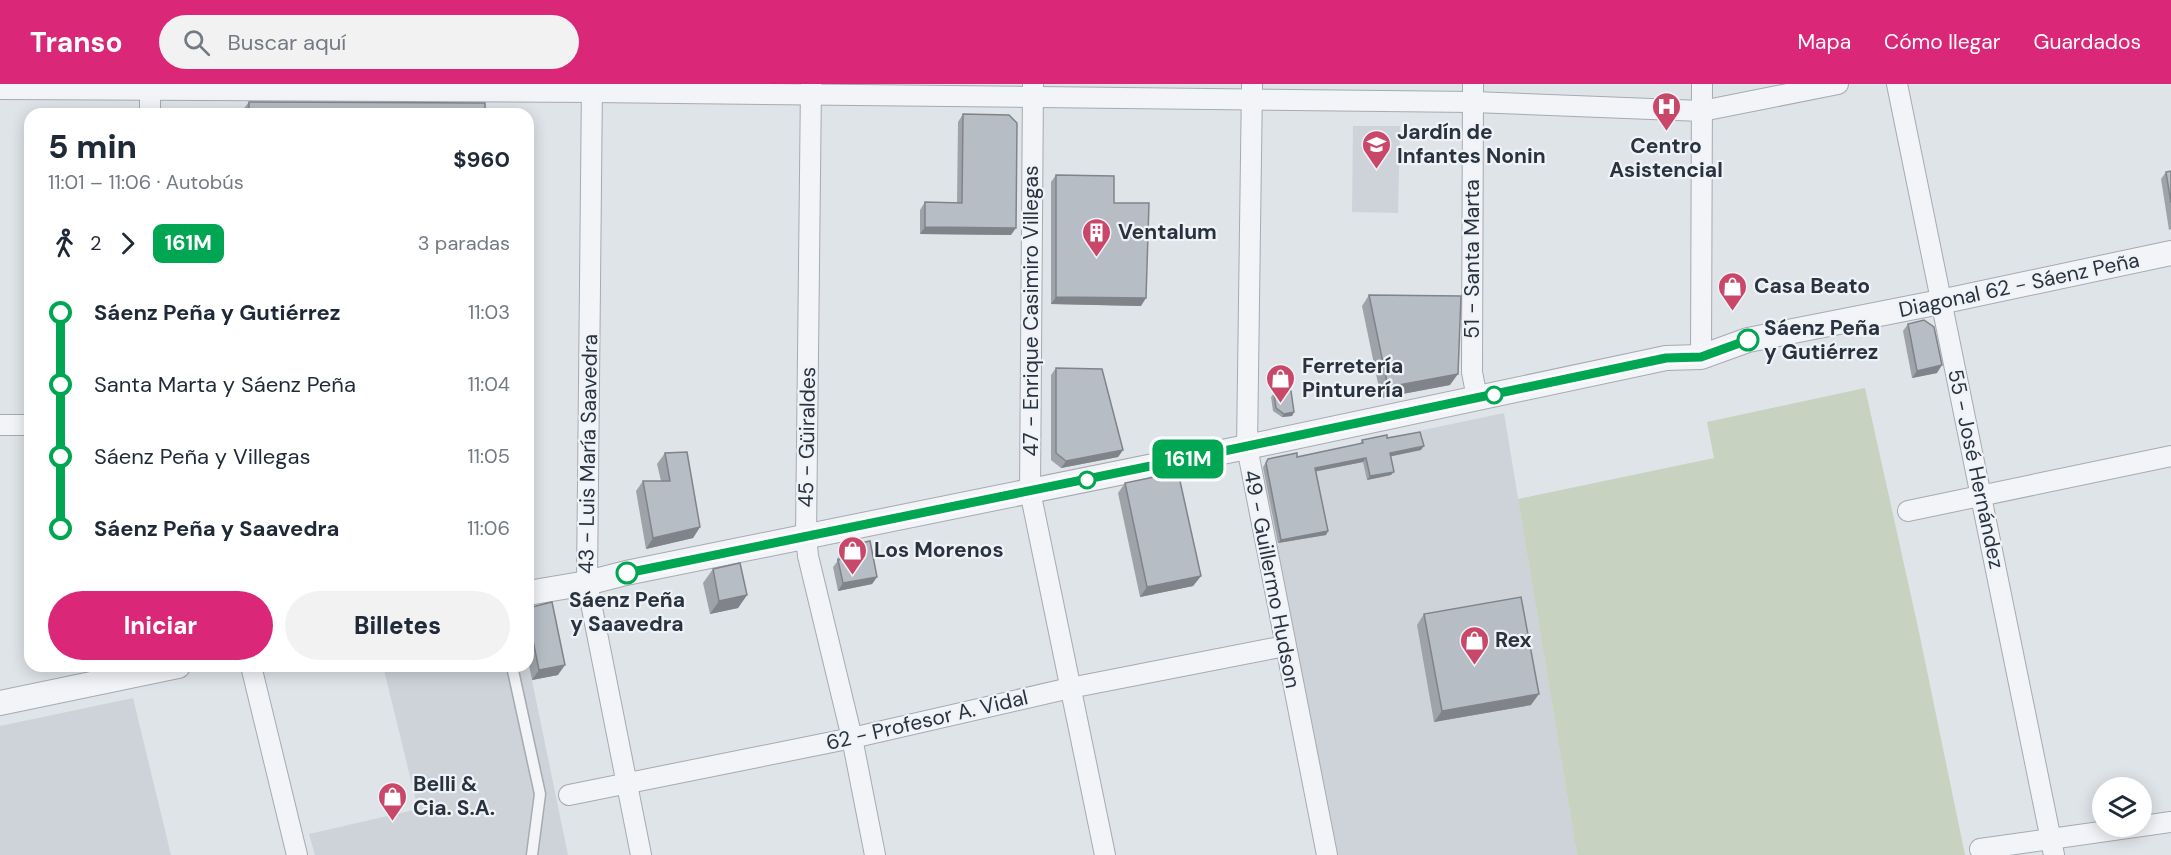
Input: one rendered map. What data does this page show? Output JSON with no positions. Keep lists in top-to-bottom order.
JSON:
{
  "streets": {
    "street": [
      "51 - Santa Marta",
      "Diagonal 62 - Sáenz Peña",
      "47 - Enrique Casimiro Villegas",
      "45 - Güiraldes",
      "43 - Luis María Saavedra",
      "55 - José Hernández",
      "49 - Guillermo Hudson",
      "62 - Profesor A. Vidal"
    ]
  },
  "crossings": [
    ["51 - Santa Marta", "Diagonal 62 - Sáenz Peña"],
    ["Diagonal 62 - Sáenz Peña", "47 - Enrique Casimiro Villegas"],
    ["Diagonal 62 - Sáenz Peña", "45 - Güiraldes"],
    ["Diagonal 62 - Sáenz Peña", "43 - Luis María Saavedra"],
    ["Diagonal 62 - Sáenz Peña", "55 - José Hernández"],
    ["Diagonal 62 - Sáenz Peña", "49 - Guillermo Hudson"],
    ["47 - Enrique Casimiro Villegas", "62 - Profesor A. Vidal"],
    ["45 - Güiraldes", "62 - Profesor A. Vidal"],
    ["43 - Luis María Saavedra", "62 - Profesor A. Vidal"],
    ["49 - Guillermo Hudson", "62 - Profesor A. Vidal"]
  ],
  "places": {
    "hospital": ["Centro Asistencial"],
    "school or university": ["Jardín de Infantes Nonin"],
    "building": ["Ventalum"],
    "shop": [
      "Casa Beato",
      "Ferretería Pinturería",
      "Los Morenos",
      "Rex",
      "Belli & Cia. S.A."
    ],
    "other": ["Sáenz Peña y Gutiérrez", "Sáenz Peña y Saavedra"]
  },
  "lines": ["bus line 161M"],
  "page": {
    "header": "Transo",
    "search": "Buscar aquí",
    "nav": ["Mapa", "Cómo llegar", "Guardados"],
    "on_map": "161M",
    "heading": ["5 min", "11:01 – 11:06 · Autobús", "$960"],
    "legs": ["2", "161M", "3 paradas"],
    "list": [
      {
        "name": "Sáenz Peña y Gutiérrez",
        "value": "11:03"
      },
      {
        "name": "Santa Marta y Sáenz Peña",
        "value": "11:04"
      },
      {
        "name": "Sáenz Peña y Villegas",
        "value": "11:05"
      },
      {
        "name": "Sáenz Peña y Saavedra",
        "value": "11:06"
      }
    ],
    "buttons": ["Iniciar", "Billetes"]
  }
}
